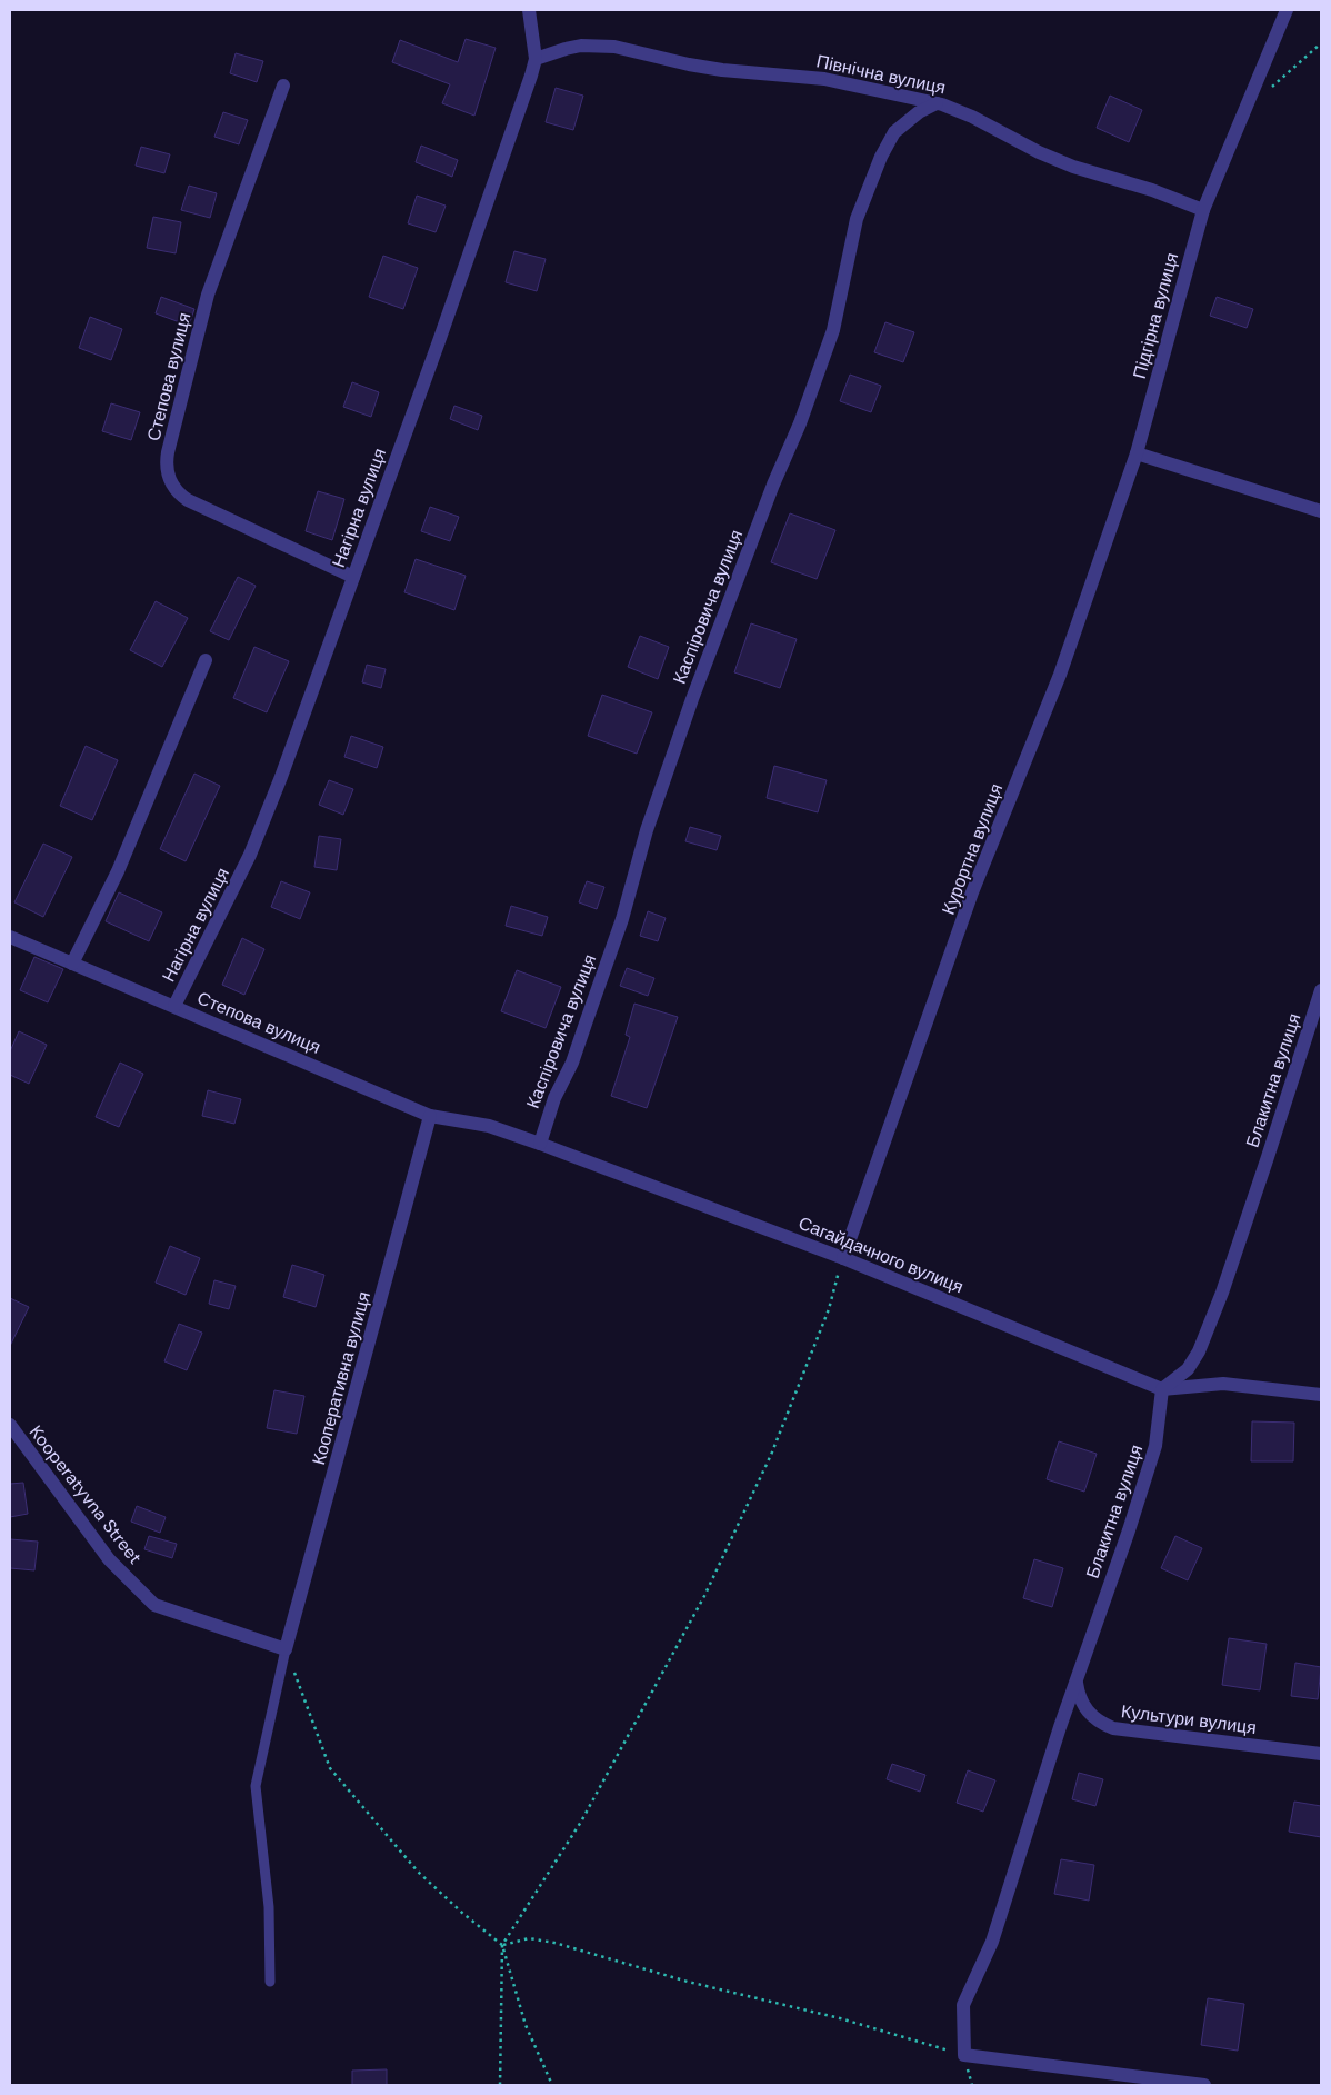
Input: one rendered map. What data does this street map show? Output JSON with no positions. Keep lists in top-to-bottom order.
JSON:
{
  "streets": {
    "street": [
      "Північна вулиця",
      "Підгірна вулиця",
      "Степова вулиця",
      "Нагірна вулиця",
      "Каспіровича вулиця",
      "Курортна вулиця",
      "Блакитна вулиця",
      "Сагайдачного вулиця",
      "Кооперативна вулиця",
      "Kooperatyvna Street",
      "Культури вулиця"
    ]
  },
  "crossings": [
    ["Північна вулиця", "Підгірна вулиця"],
    ["Північна вулиця", "Нагірна вулиця"],
    ["Північна вулиця", "Каспіровича вулиця"],
    ["Підгірна вулиця", "Курортна вулиця"],
    ["Степова вулиця", "Нагірна вулиця"],
    ["Степова вулиця", "Сагайдачного вулиця"],
    ["Степова вулиця", "Кооперативна вулиця"],
    ["Каспіровича вулиця", "Сагайдачного вулиця"],
    ["Курортна вулиця", "Сагайдачного вулиця"],
    ["Блакитна вулиця", "Сагайдачного вулиця"],
    ["Блакитна вулиця", "Культури вулиця"],
    ["Сагайдачного вулиця", "Кооперативна вулиця"],
    ["Кооперативна вулиця", "Kooperatyvna Street"]
  ]
}
